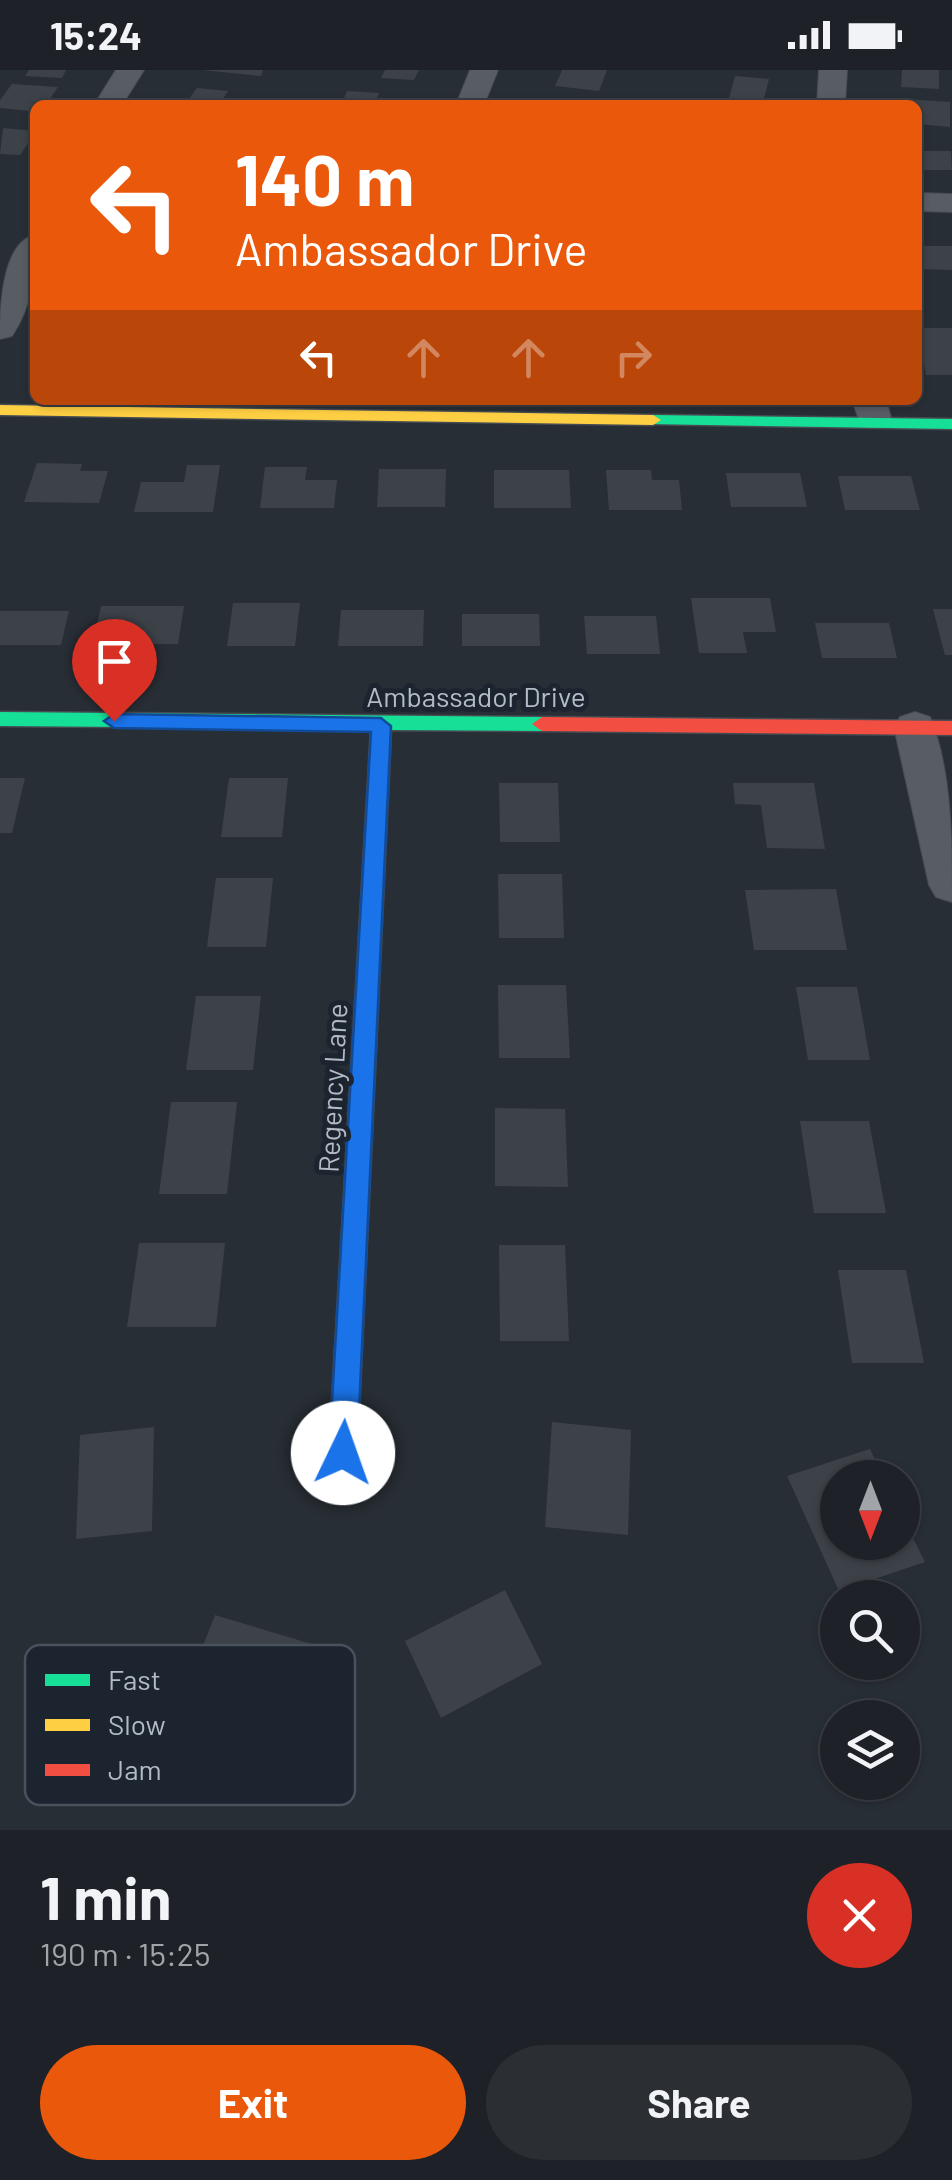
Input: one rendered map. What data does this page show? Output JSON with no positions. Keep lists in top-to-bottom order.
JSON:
{
  "streets": {
    "street": ["Ambassador Drive", "Regency Lane"]
  },
  "crossings": [
    ["Ambassador Drive", "Regency Lane"]
  ],
  "legend": ["Fast", "Slow", "Jam"],
  "north": "bottom",
  "page": {
    "status": "15:24",
    "turn": ["140 m", "Ambassador Drive"],
    "heading": ["1 min", "190 m · 15:25"],
    "buttons": ["Exit", "Share"]
  }
}
